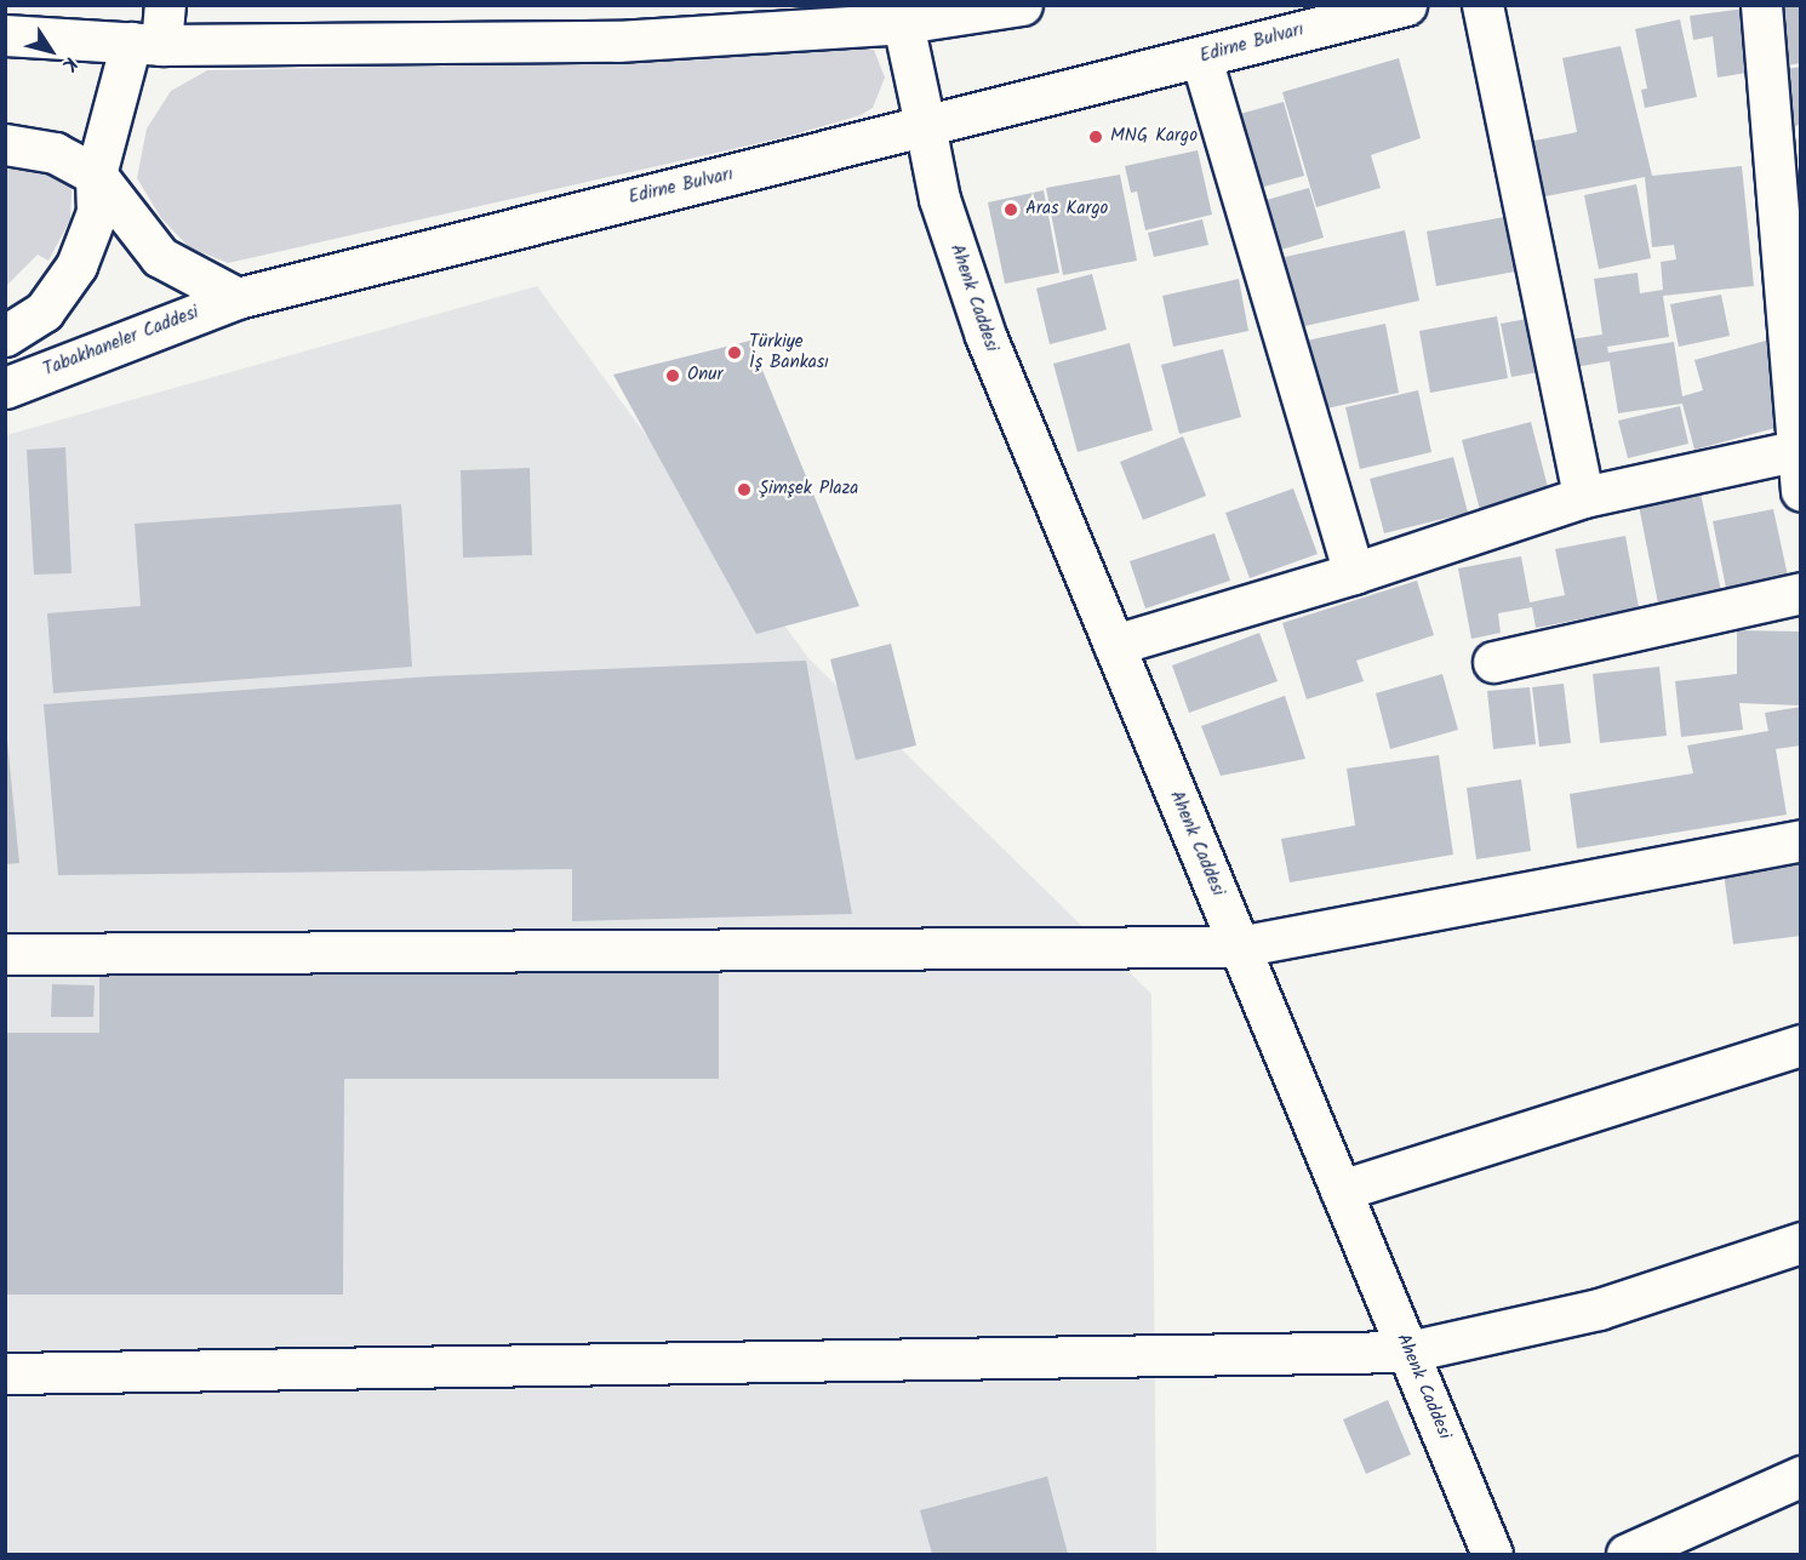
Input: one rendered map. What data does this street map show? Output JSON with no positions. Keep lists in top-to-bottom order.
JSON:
{
  "streets": {
    "main road": ["Edirne Bulvarı", "Ahenk Caddesi", "Tabakhaneler Caddesi"]
  },
  "crossings": [
    ["Edirne Bulvarı", "Ahenk Caddesi"],
    ["Edirne Bulvarı", "Tabakhaneler Caddesi"]
  ],
  "places": [
    "MNG Kargo",
    "Aras Kargo",
    "Türkiye İş Bankası",
    "Onur",
    "Şimşek Plaza"
  ],
  "north": "bottom right"
}
